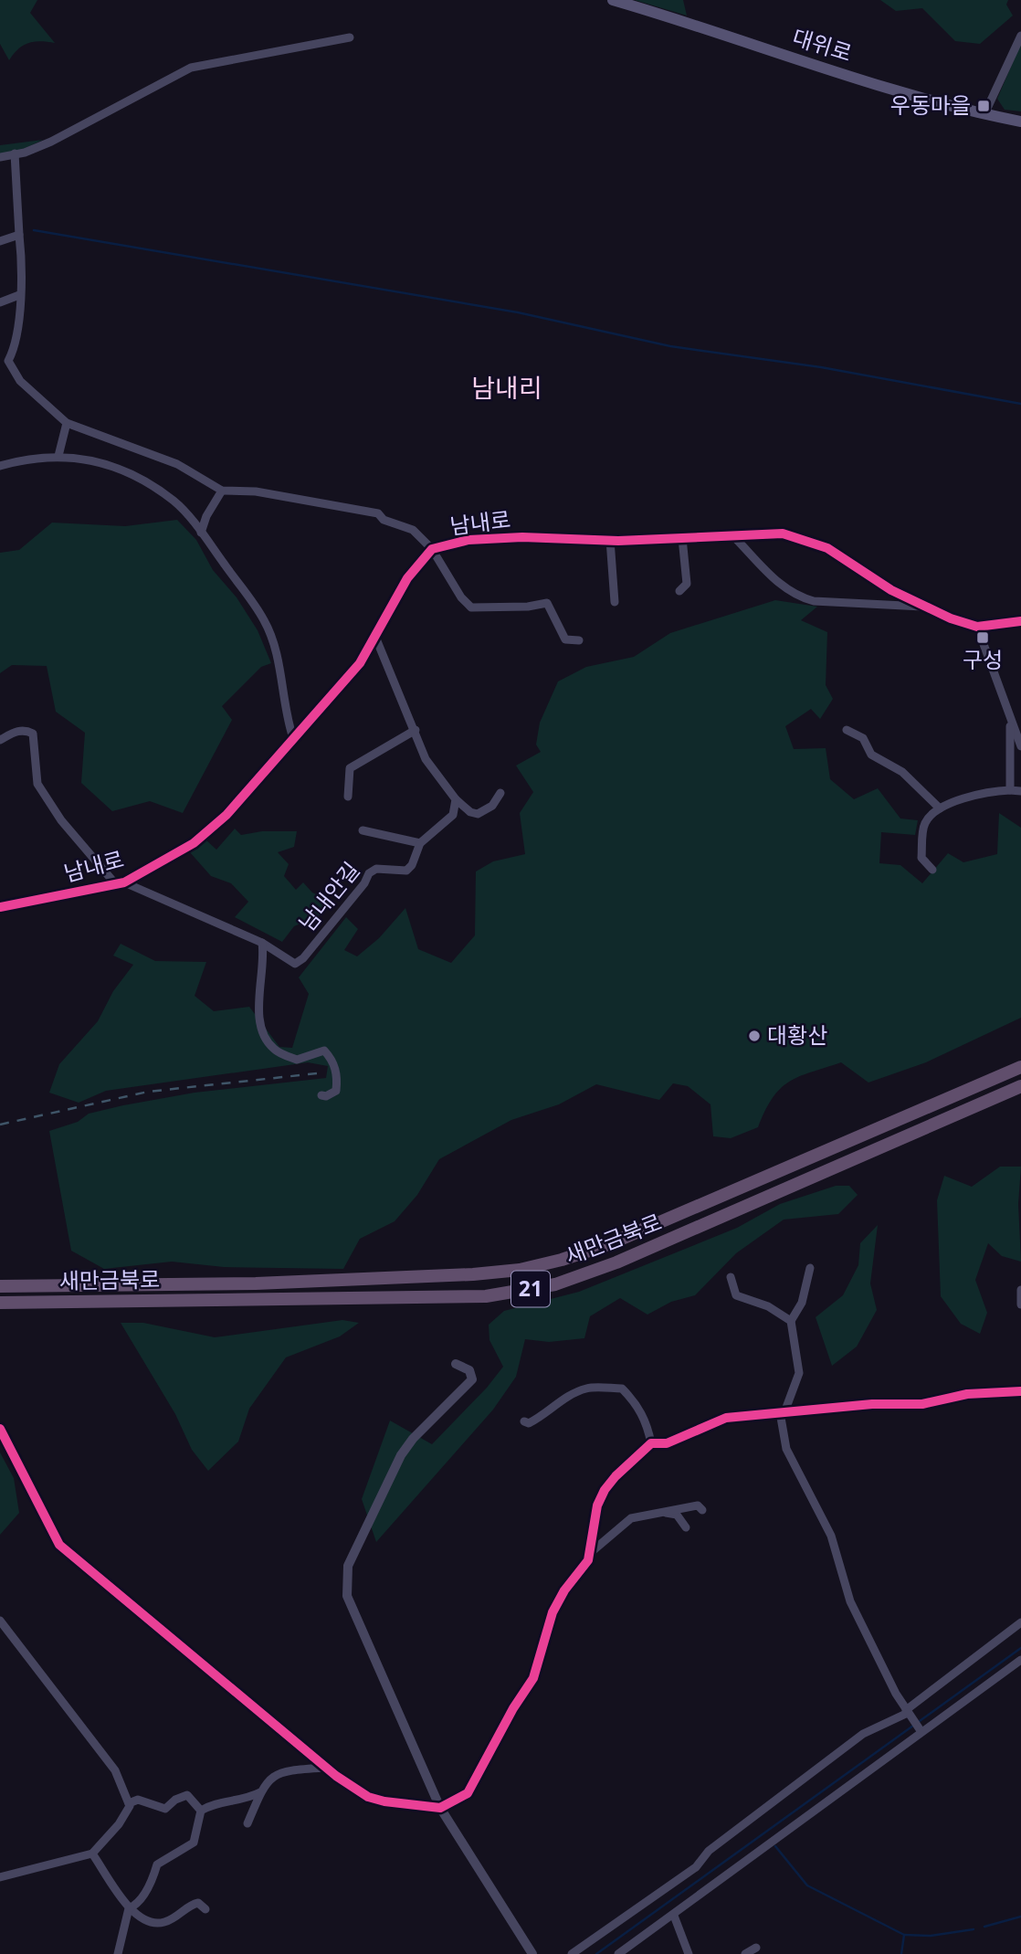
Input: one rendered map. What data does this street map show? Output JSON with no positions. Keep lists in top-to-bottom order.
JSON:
{
  "streets": {
    "highway": ["새만금북로", "21"],
    "main road": ["대위로"],
    "street": ["남내로", "남내안길"]
  },
  "crossings": [
    ["남내로", "남내안길"]
  ],
  "districts": ["남내리"],
  "places": {
    "transit": ["우동마을", "구성"],
    "other": ["대황산"]
  }
}
